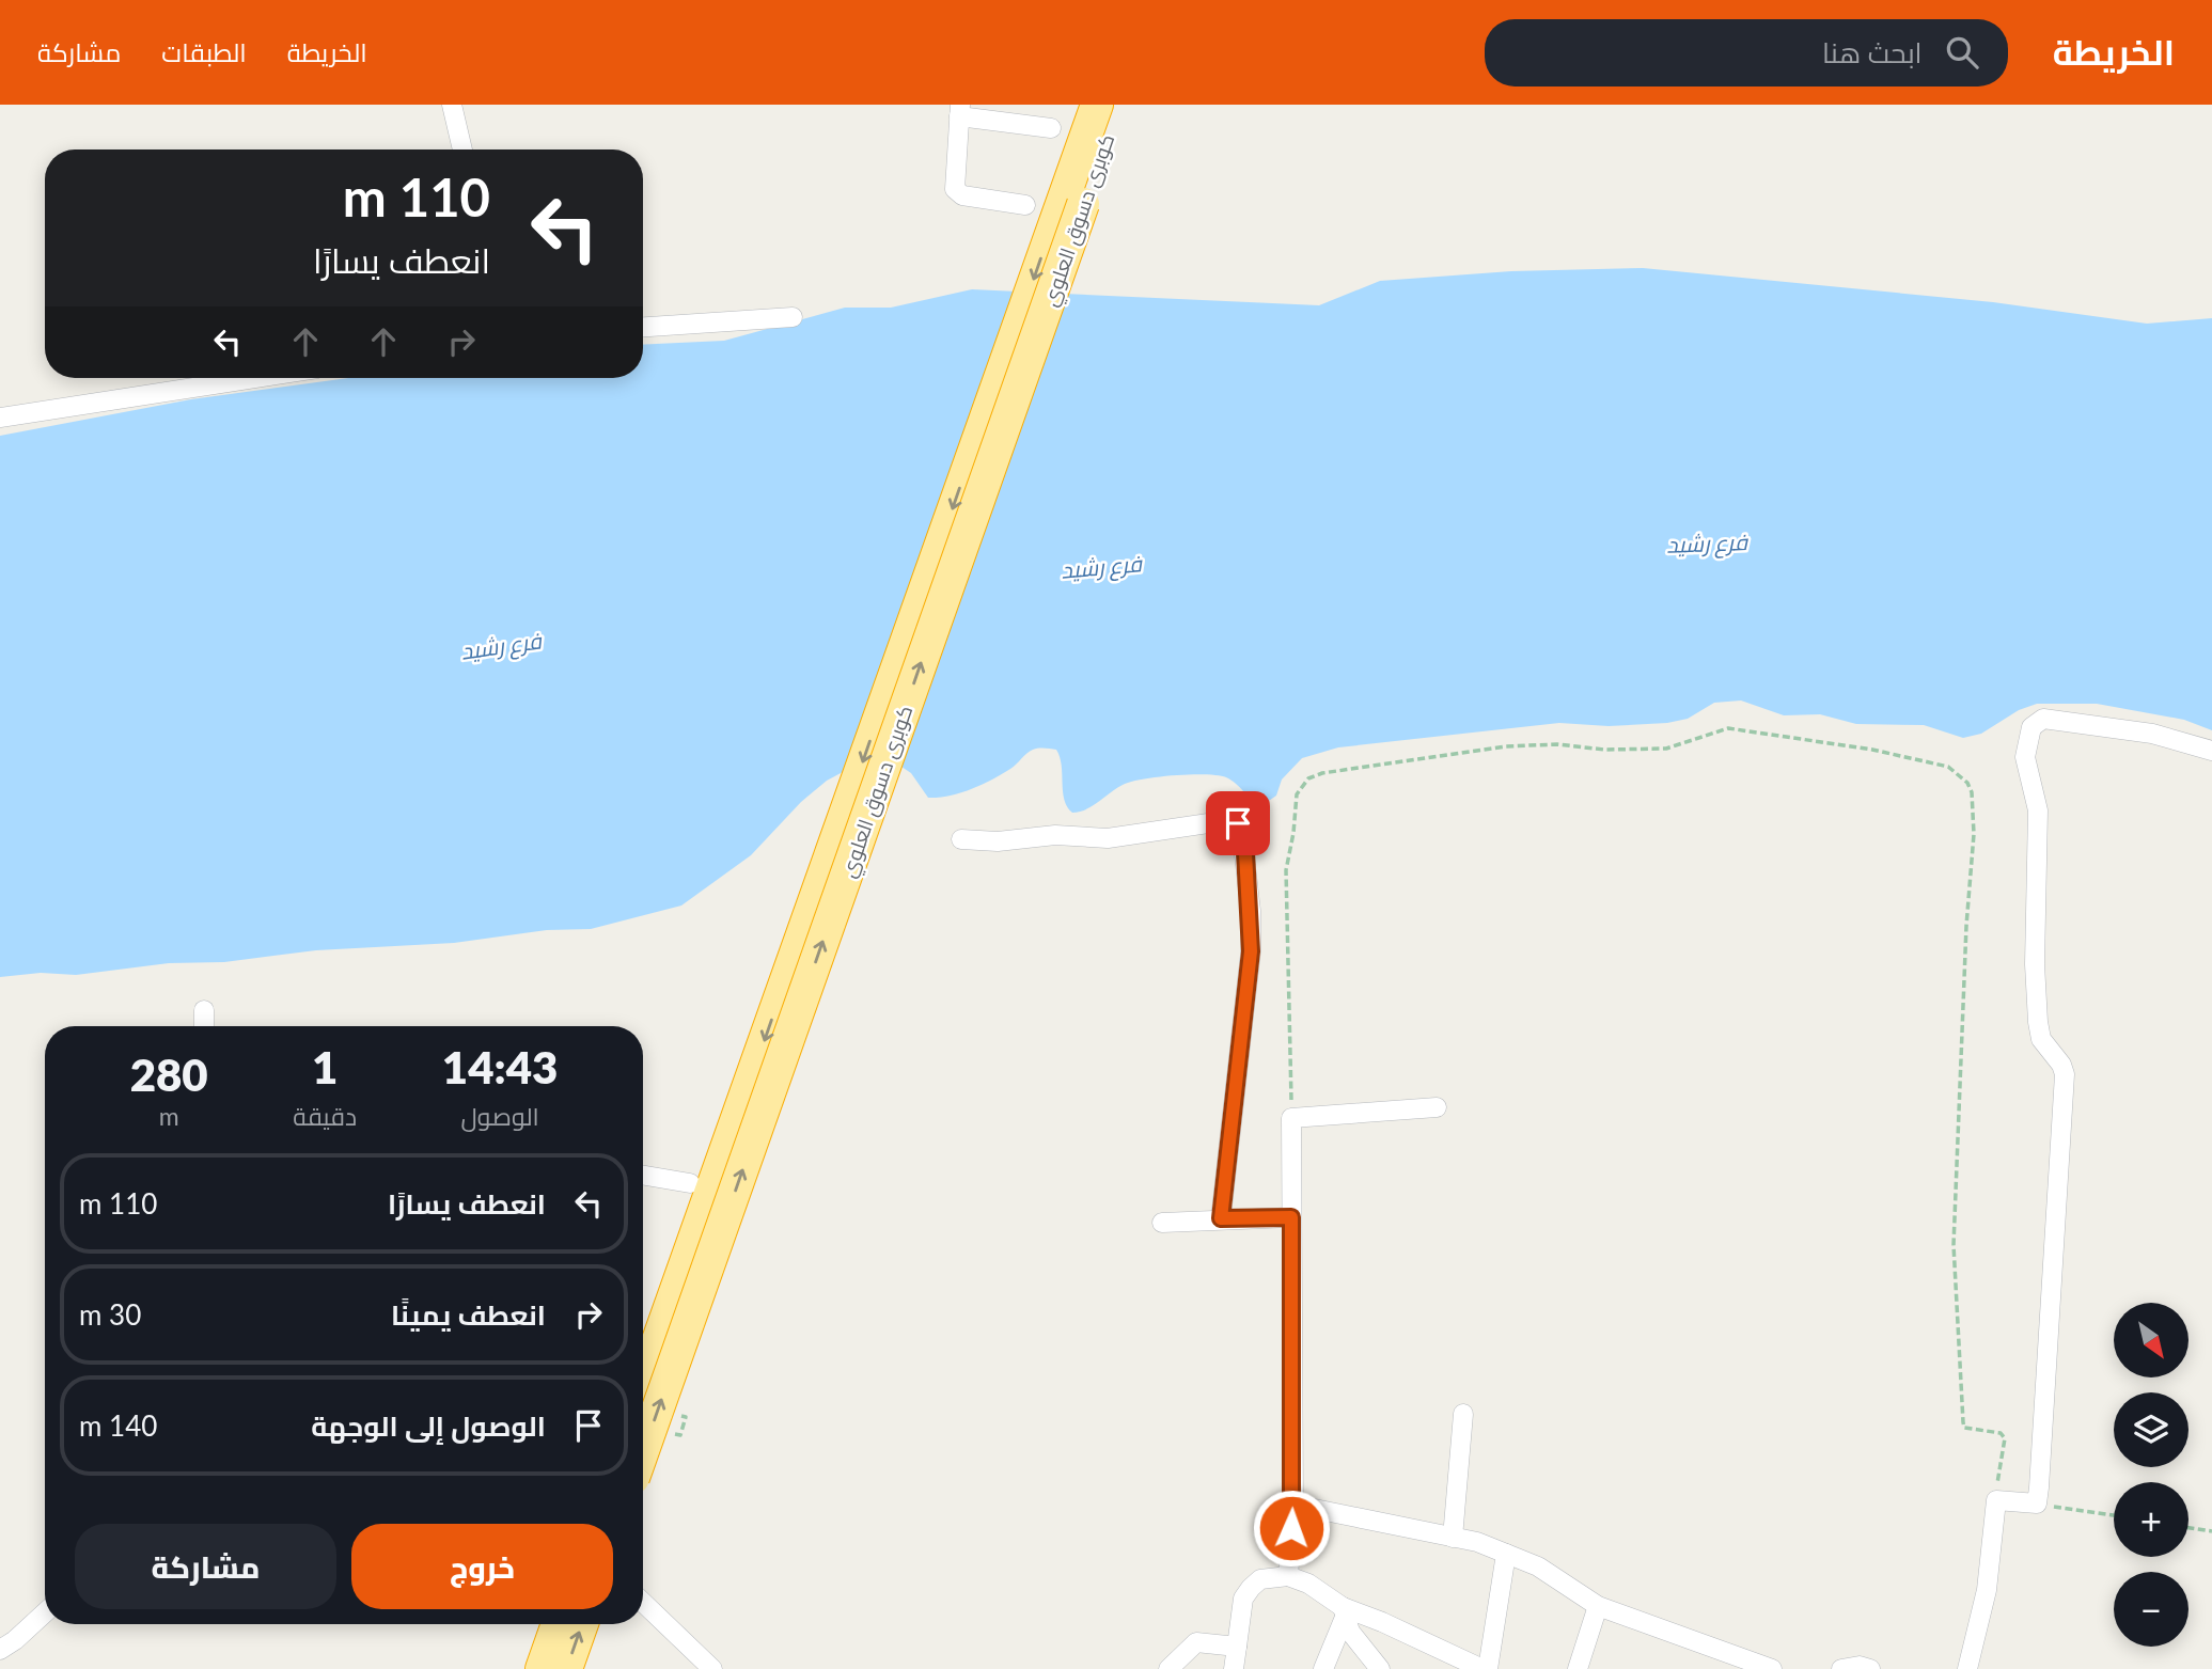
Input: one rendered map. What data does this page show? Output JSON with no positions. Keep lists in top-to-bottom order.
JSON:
{
  "streets": {
    "highway": ["كوبرى دسوق العلوي"]
  },
  "water": ["فرع رشيد"],
  "north": "bottom right",
  "page": {
    "header": "الخريطة",
    "search": "ابحث هنا",
    "nav": ["الخريطة", "الطبقات", "مشاركة"],
    "turn": ["110 m", "انعطف يسارًا"],
    "eta": [
      "14:43",
      "الوصول",
      "1",
      "دقيقة",
      "280",
      "m"
    ],
    "list": [
      {
        "name": "انعطف يسارًا",
        "value": "110 m"
      },
      {
        "name": "انعطف يمينًا",
        "value": "30 m"
      },
      {
        "name": "الوصول إلى الوجهة",
        "value": "140 m"
      }
    ],
    "map_buttons": ["+", "−"],
    "buttons": ["خروج", "مشاركة"]
  }
}
